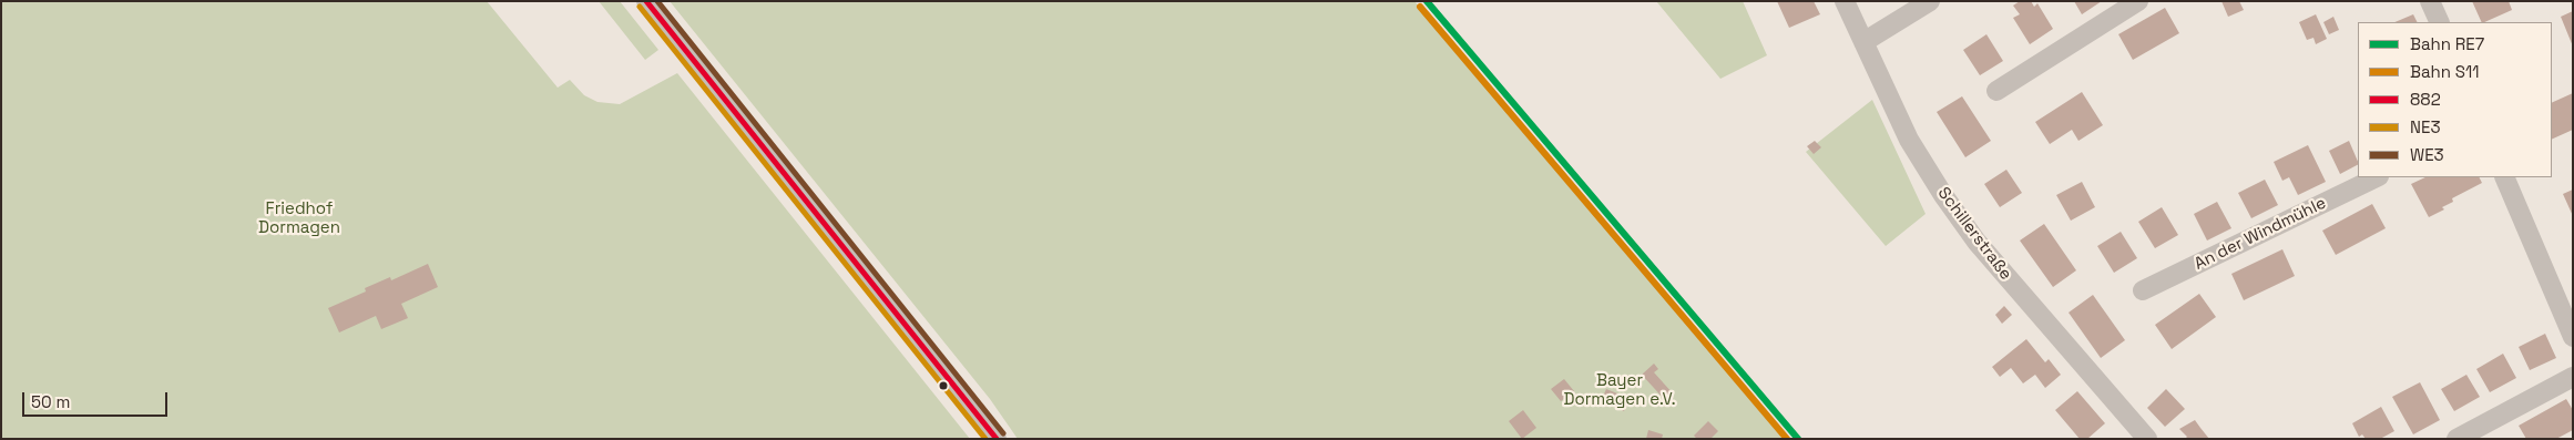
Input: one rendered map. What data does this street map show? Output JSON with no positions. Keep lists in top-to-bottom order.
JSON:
{
  "streets": {
    "street": ["Schillerstraße", "An der Windmühle"]
  },
  "parks": ["Friedhof Dormagen", "Bayer Dormagen e.V."],
  "lines": [
    "rail line RE7",
    "transit line 882",
    "transit line WE3",
    "rail line S11",
    "transit line NE3"
  ],
  "legend": [
    "Bahn RE7",
    "Bahn S11",
    "882",
    "NE3",
    "WE3"
  ],
  "scale_bar": "50 m"
}
